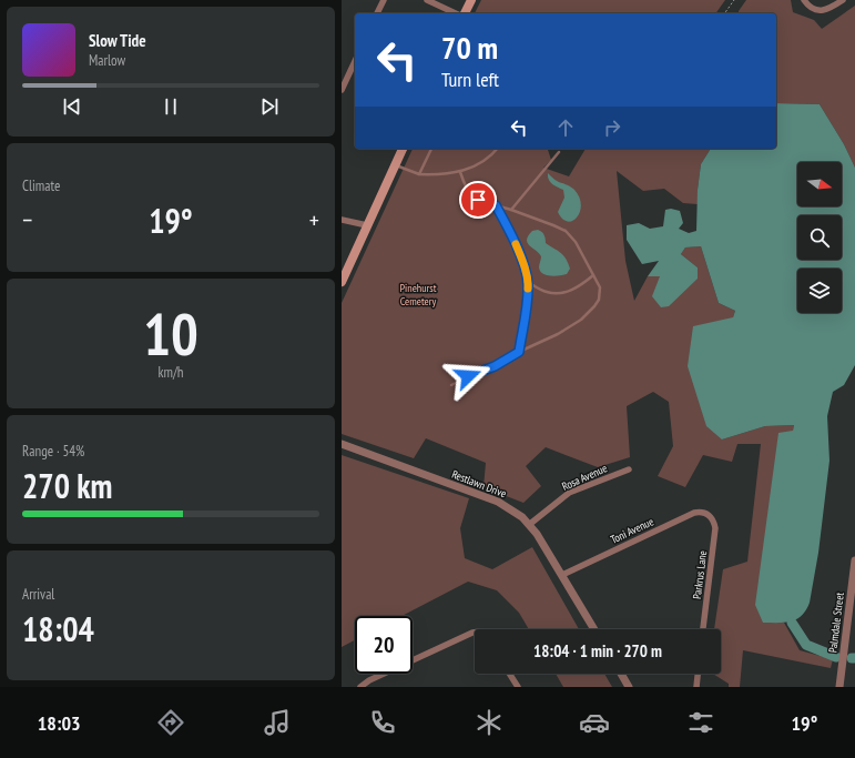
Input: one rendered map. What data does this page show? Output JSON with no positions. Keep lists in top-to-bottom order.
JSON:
{
  "streets": {
    "street": [
      "Rosa Avenue",
      "Restlawn Drive",
      "Toni Avenue",
      "Parkrus Lane",
      "Palmdale Street"
    ]
  },
  "crossings": [
    ["Rosa Avenue", "Restlawn Drive"],
    ["Restlawn Drive", "Toni Avenue"],
    ["Toni Avenue", "Parkrus Lane"]
  ],
  "parks": ["Pinehurst Cemetery"],
  "north": "right",
  "page": {
    "turn": ["70 m", "Turn left"],
    "song": ["Slow Tide", "Marlow"],
    "tile": [
      "Climate",
      ["10", "km/h"],
      ["Range · 54%", "270 km"],
      ["Arrival", "18:04"]
    ],
    "heat": ["−", "19°", "+"],
    "limit": "20",
    "trip": "18:04 · 1 min · 270 m",
    "tabs": ["18:03", "19°"]
  }
}
